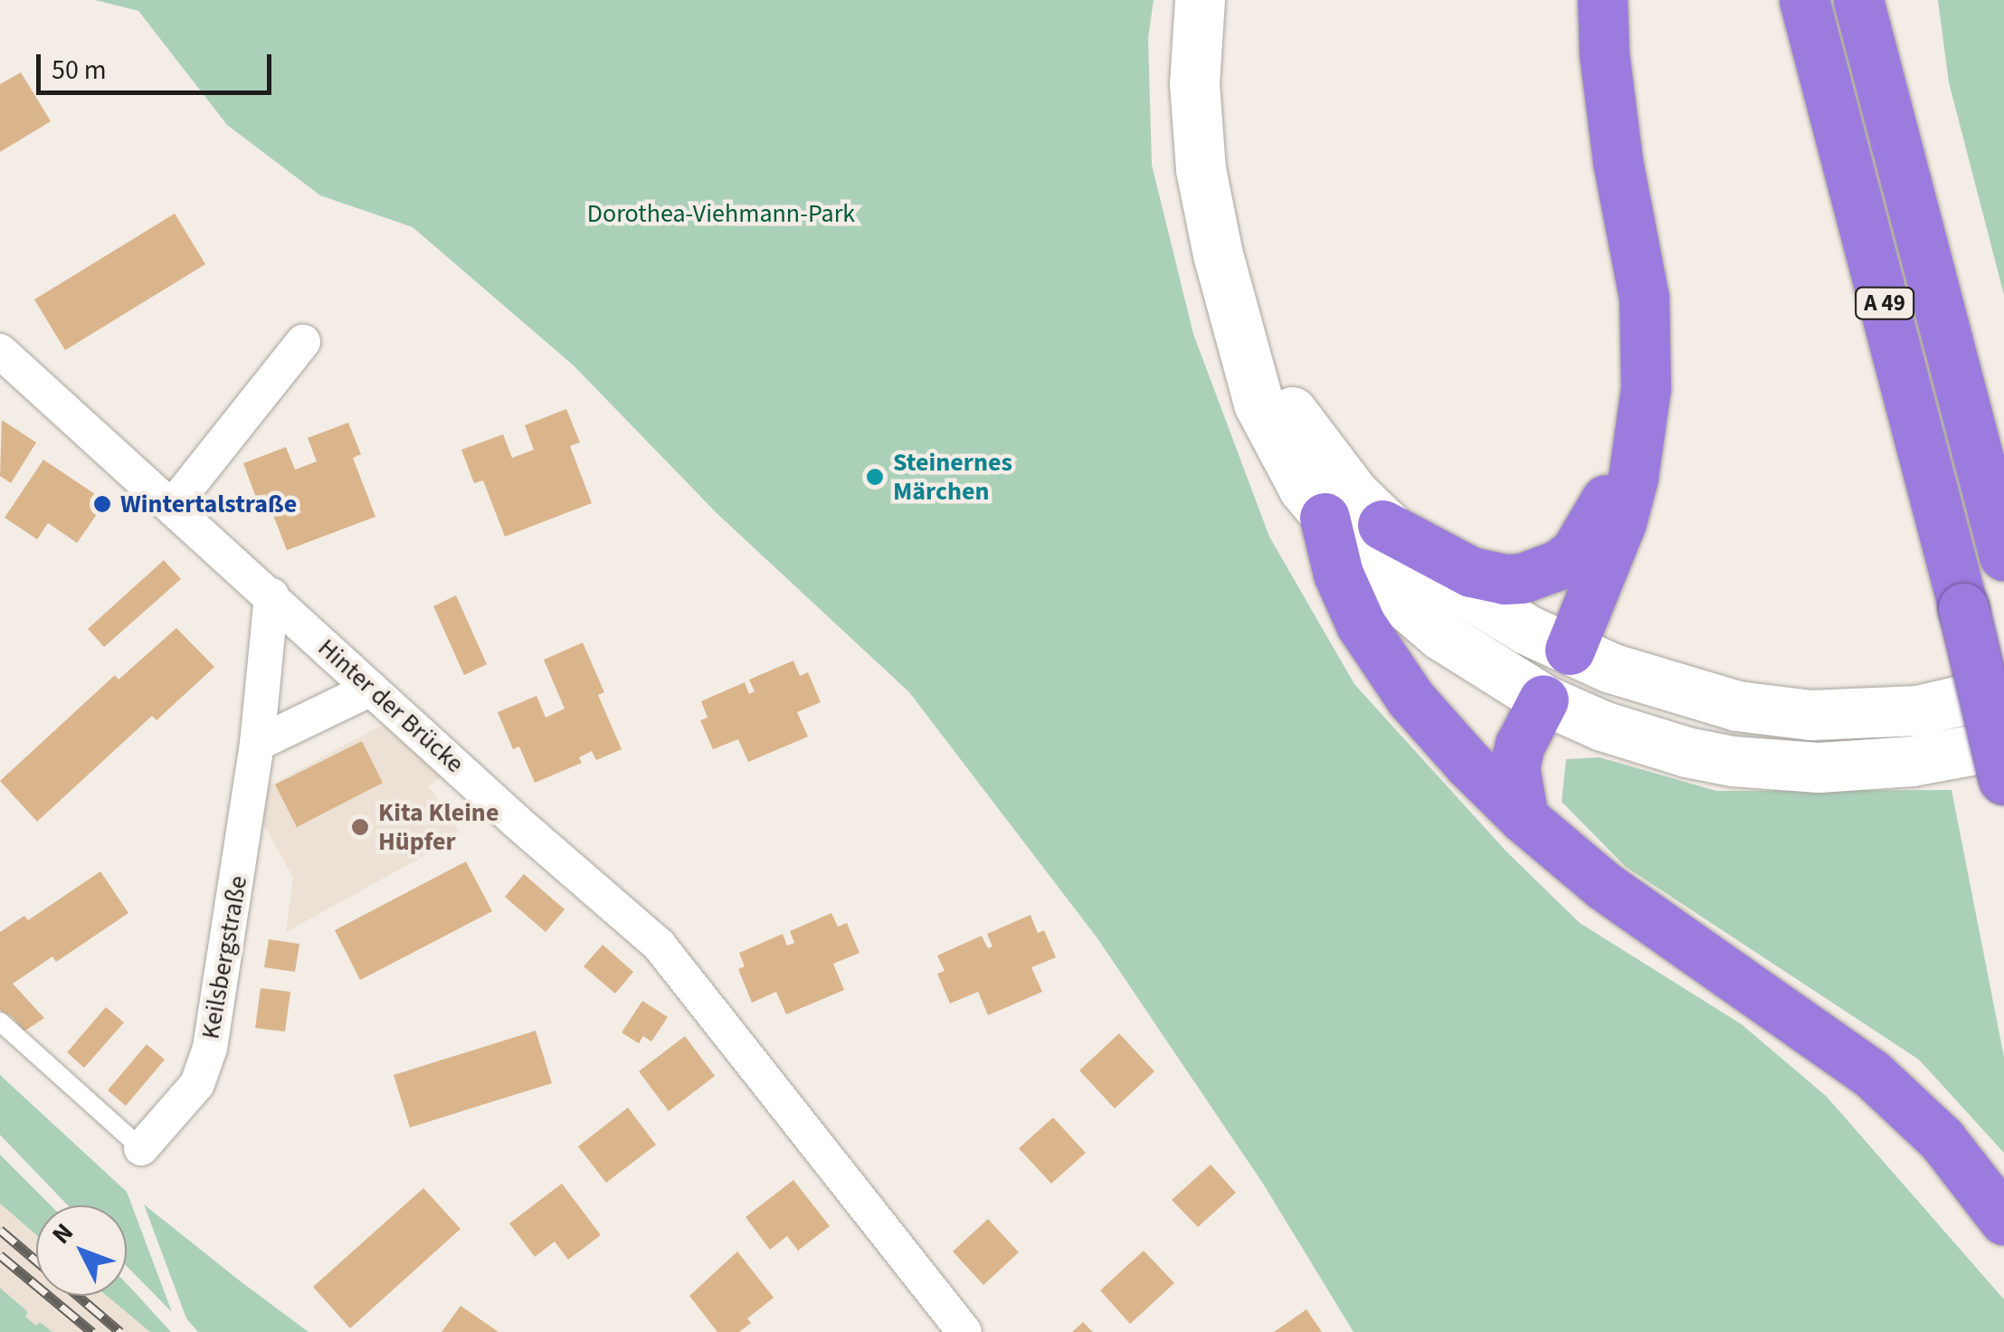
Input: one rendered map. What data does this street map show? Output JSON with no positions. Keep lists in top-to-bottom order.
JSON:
{
  "streets": {
    "highway": ["A 49"],
    "street": ["Hinter der Brücke", "Keilsbergstraße"]
  },
  "crossings": [
    ["Hinter der Brücke", "Keilsbergstraße"]
  ],
  "parks": ["Dorothea-Viehmann-Park"],
  "places": ["Steinernes Märchen", "Wintertalstraße", "Kita Kleine Hüpfer"],
  "scale_bar": "50 m",
  "north": "top left"
}
